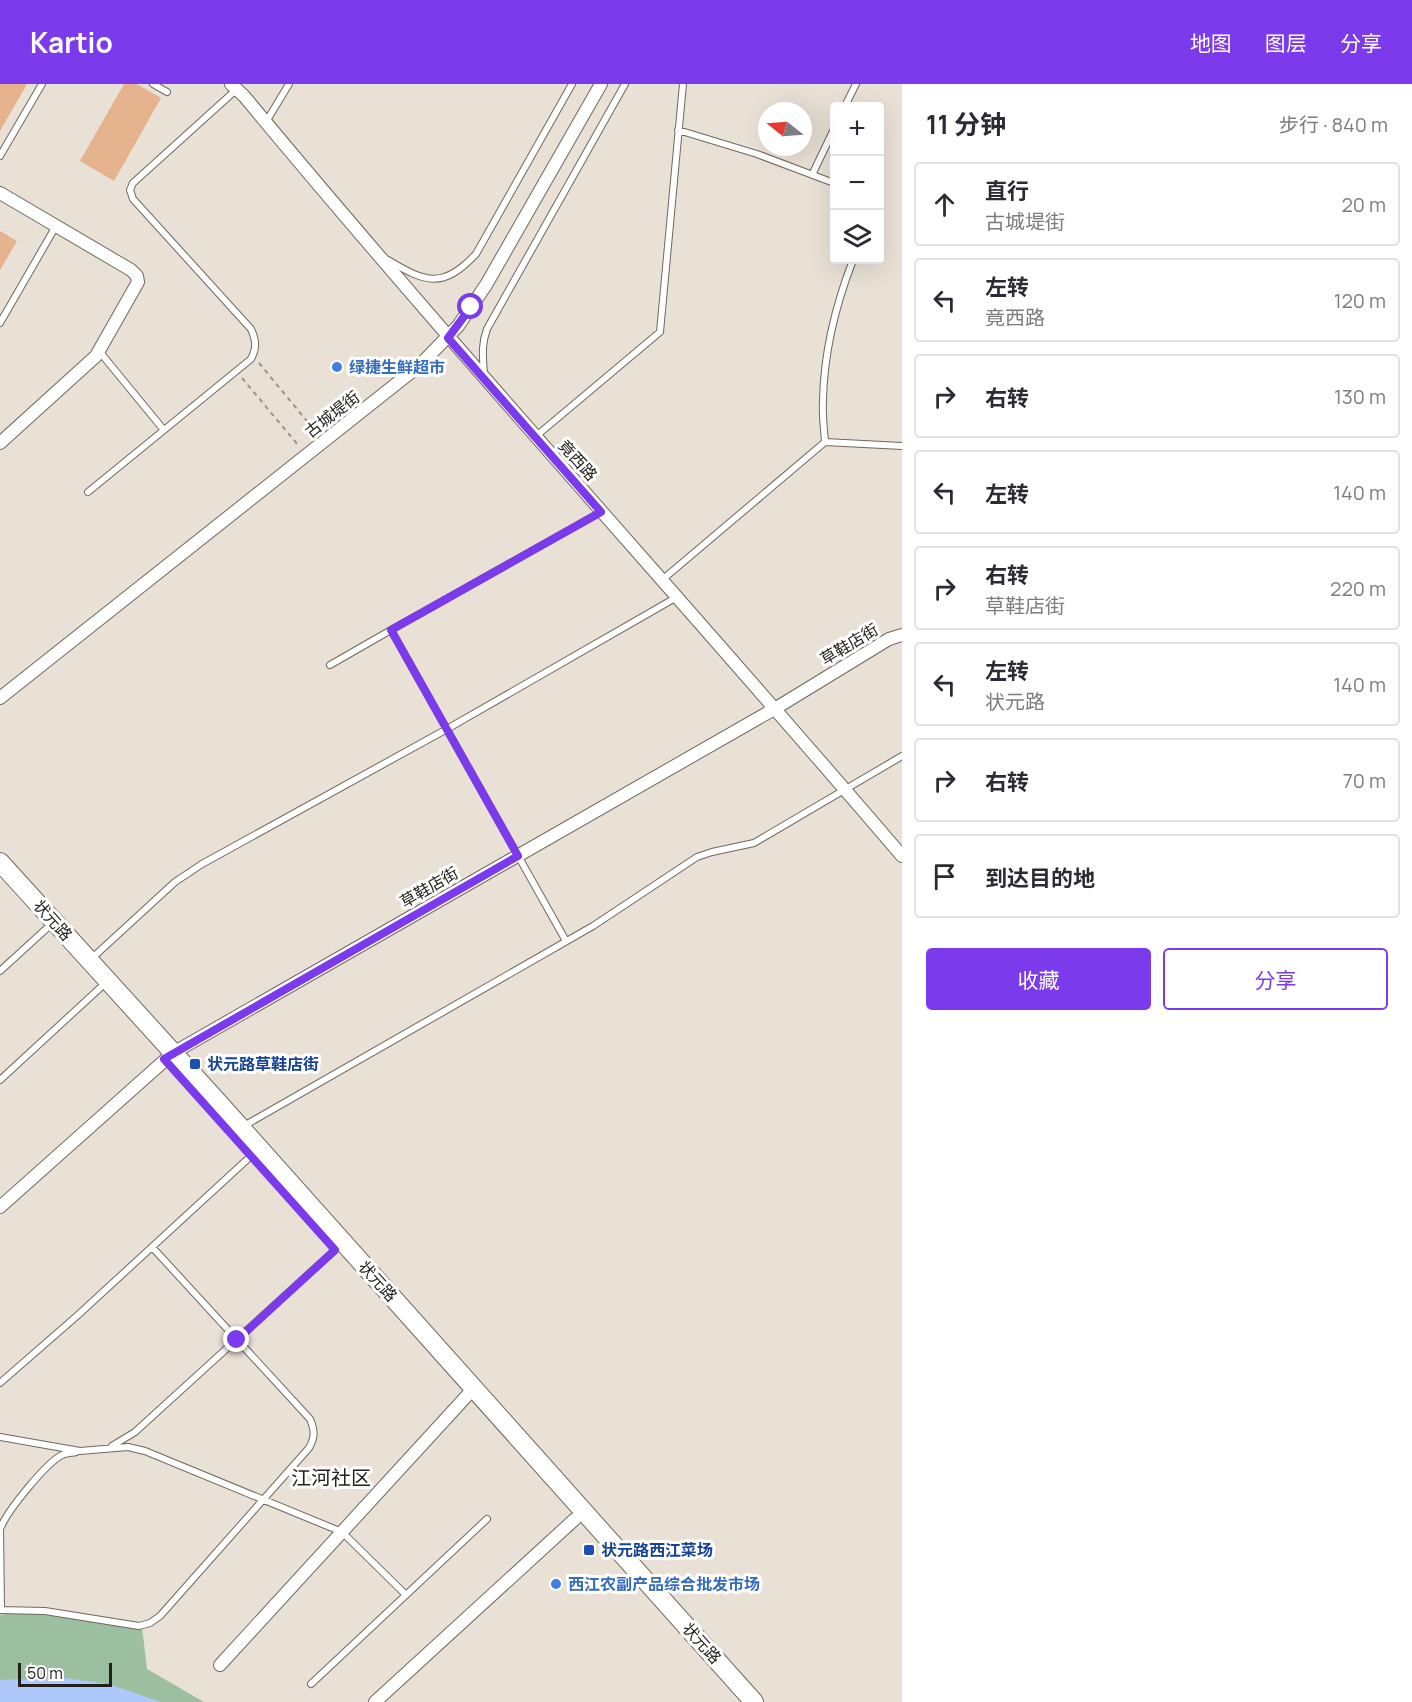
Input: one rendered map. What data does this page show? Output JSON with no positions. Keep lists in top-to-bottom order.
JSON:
{
  "streets": {
    "main road": ["状元路"],
    "street": ["古城堤街", "竟西路", "草鞋店街"]
  },
  "crossings": [
    ["古城堤街", "竟西路"],
    ["竟西路", "草鞋店街"],
    ["草鞋店街", "状元路"]
  ],
  "districts": ["江河社区"],
  "places": {
    "other": ["绿捷生鲜超市", "西江农副产品综合批发市场"],
    "transit": ["状元路草鞋店街", "状元路西江菜场"]
  },
  "scale_bar": "50 m",
  "north": "left",
  "page": {
    "header": "Kartio",
    "nav": ["地图", "图层", "分享"],
    "heading": ["11 分钟", "步行 · 840 m"],
    "map_buttons": ["+", "−"],
    "list": [
      ["直行", "古城堤街", "20 m"],
      ["左转", "竟西路", "120 m"],
      ["右转", "130 m"],
      ["左转", "140 m"],
      ["右转", "草鞋店街", "220 m"],
      ["左转", "状元路", "140 m"],
      ["右转", "70 m"],
      "到达目的地"
    ],
    "buttons": ["收藏", "分享"],
    "scale": "50 m"
  }
}
